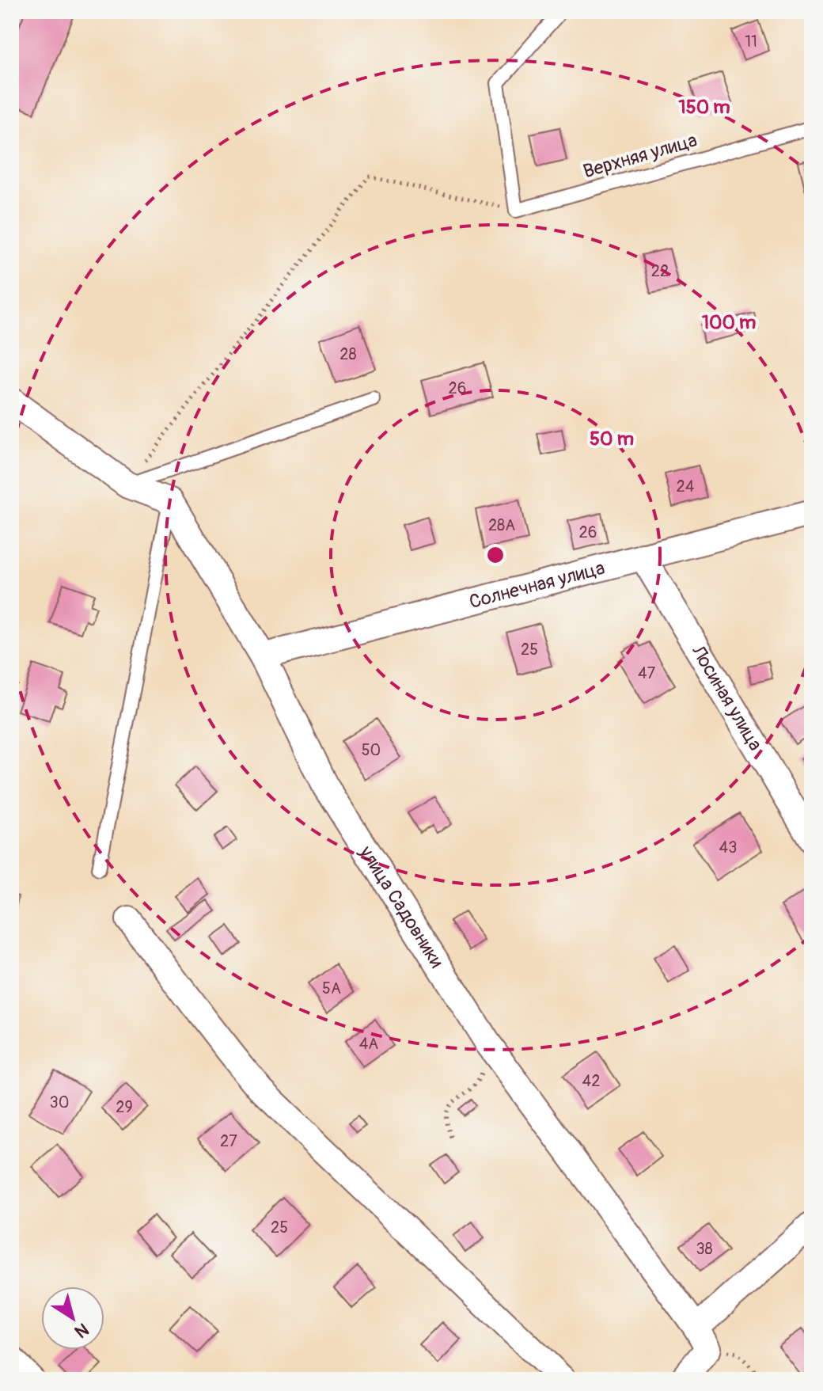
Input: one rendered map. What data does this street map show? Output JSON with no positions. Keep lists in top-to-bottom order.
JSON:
{
  "streets": {
    "street": ["Солнечная улица", "Лосиная улица", "улица Садовники"],
    "lane": ["Верхняя улица"]
  },
  "crossings": [
    ["Солнечная улица", "Лосиная улица"],
    ["Солнечная улица", "улица Садовники"]
  ],
  "house_numbers": [
    "11",
    "22",
    "28",
    "26",
    "24",
    "28А",
    "26",
    "25",
    "47",
    "50",
    "43",
    "5А",
    "4А",
    "42",
    "30",
    "29",
    "27",
    "25",
    "38"
  ],
  "north": "bottom right",
  "rings": ["150 m", "100 m", "50 m"]
}
